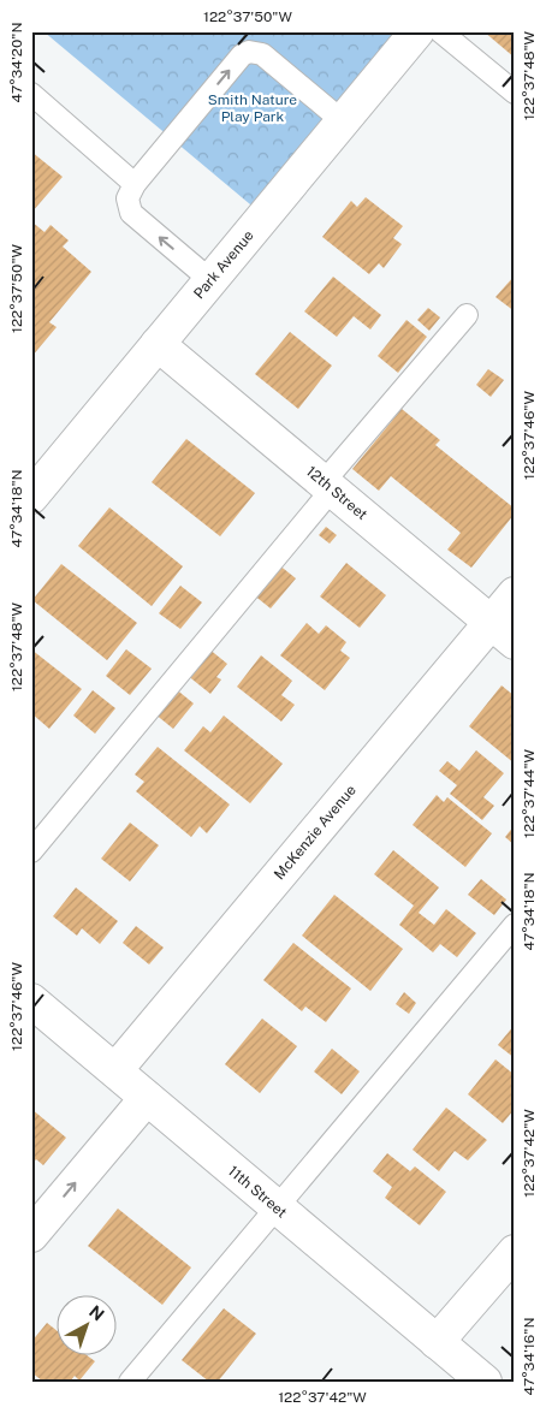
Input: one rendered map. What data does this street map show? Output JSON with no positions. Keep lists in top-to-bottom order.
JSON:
{
  "streets": {
    "street": [
      "Park Avenue",
      "12th Street",
      "McKenzie Avenue",
      "11th Street"
    ]
  },
  "crossings": [
    ["Park Avenue", "12th Street"],
    ["12th Street", "McKenzie Avenue"],
    ["McKenzie Avenue", "11th Street"]
  ],
  "parks": ["Smith Nature Play Park"],
  "north": "top right",
  "coordinates": [
    "122°37'50\"W",
    "47°34'20\"N",
    "122°37'48\"W",
    "122°37'46\"W",
    "47°34'18\"N",
    "122°37'44\"W",
    "122°37'42\"W",
    "47°34'16\"N"
  ]
}
